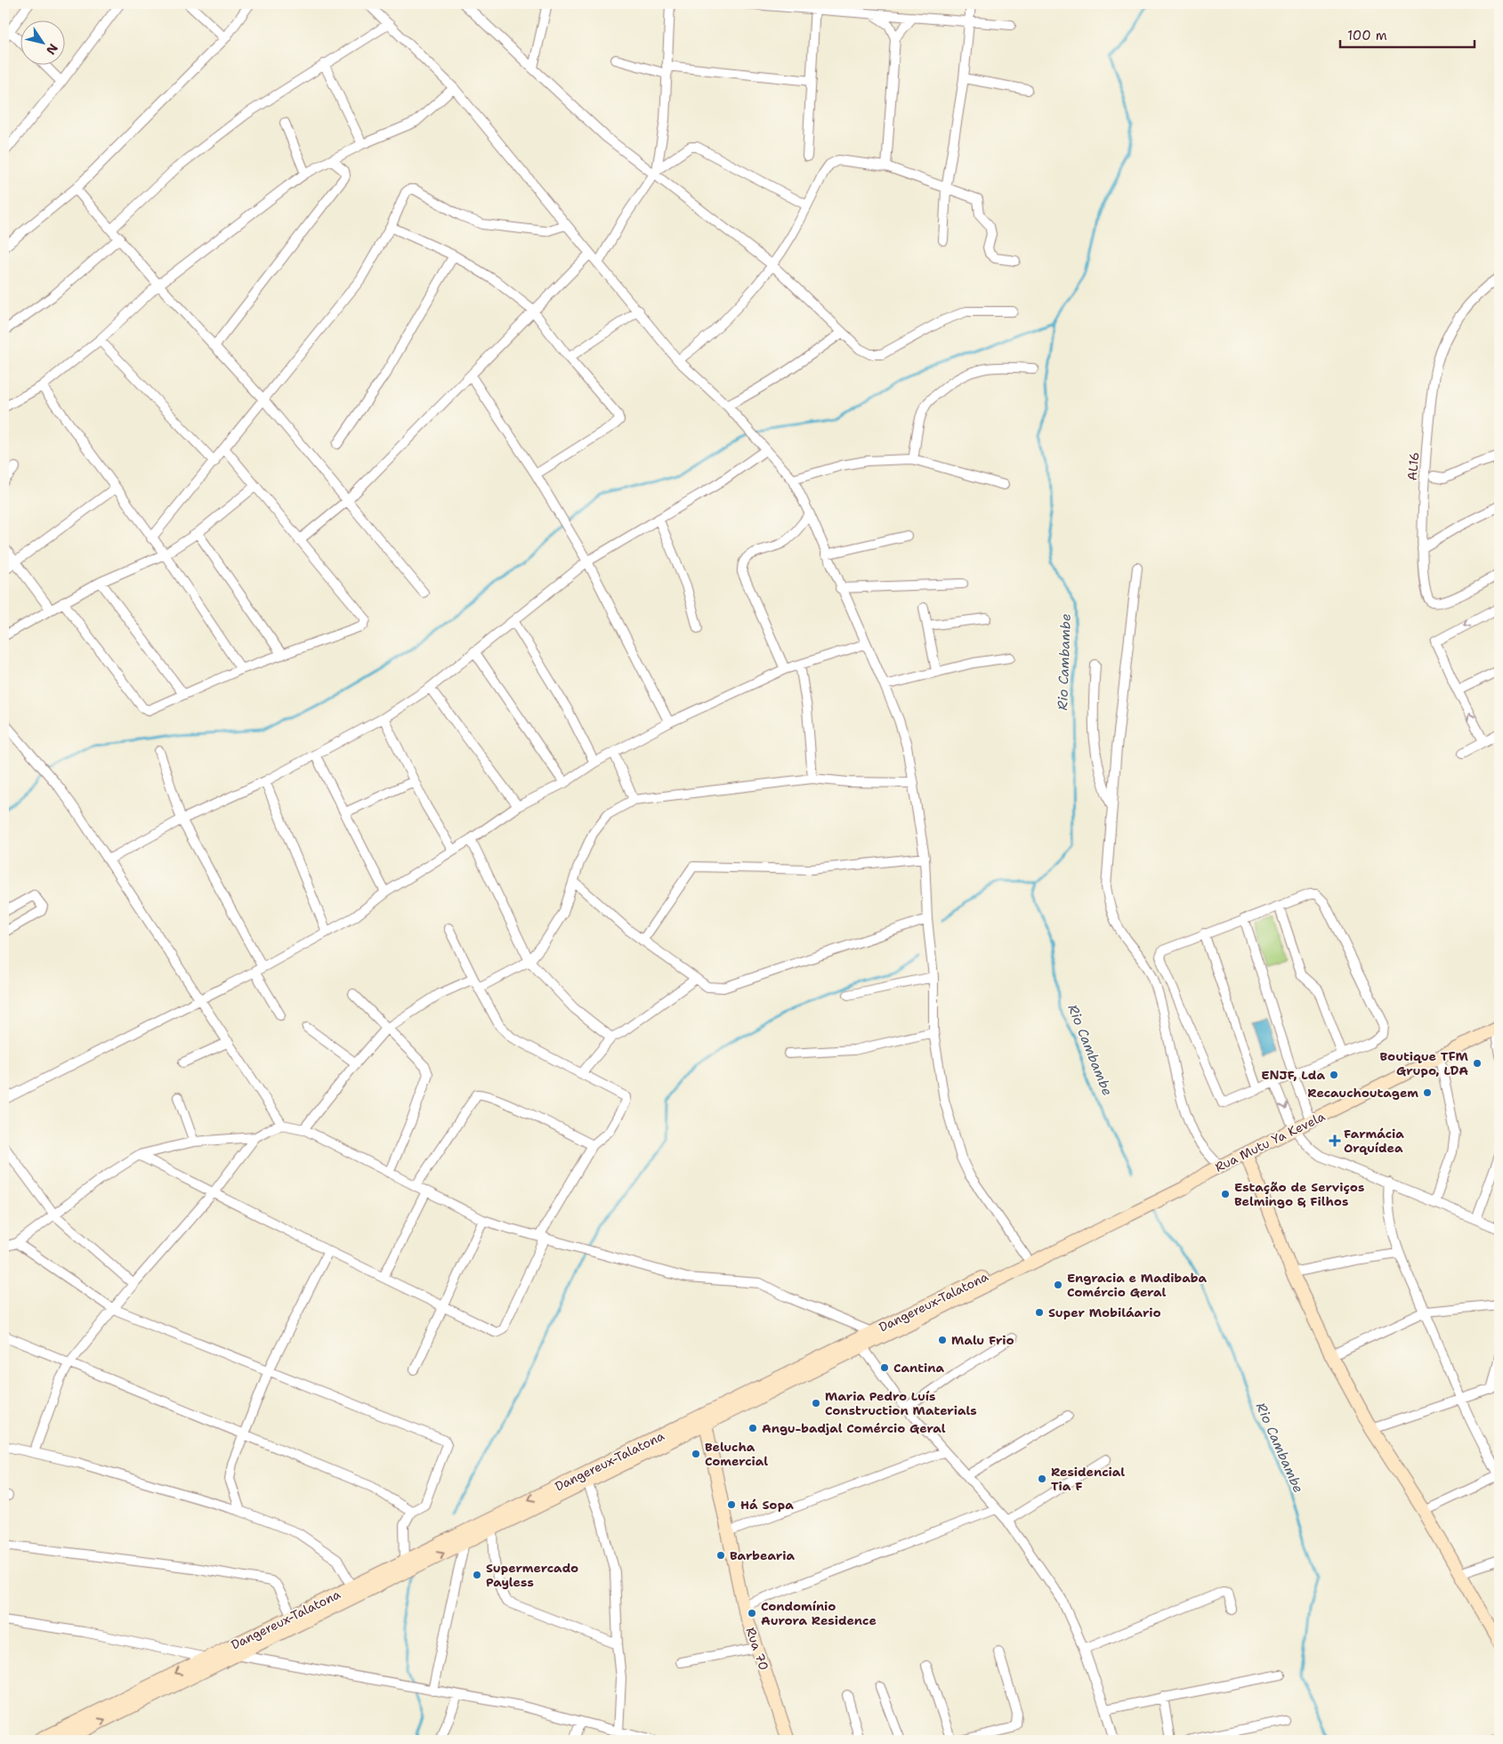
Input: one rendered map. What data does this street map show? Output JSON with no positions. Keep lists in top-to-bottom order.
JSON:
{
  "streets": {
    "main road": ["Rua Mutu Ya Kevela", "Dangereux-Talatona", "Rua 70"],
    "street": ["AL16"]
  },
  "crossings": [
    ["Rua Mutu Ya Kevela", "Dangereux-Talatona"],
    ["Dangereux-Talatona", "Rua 70"]
  ],
  "water": ["Rio Cambambe"],
  "places": {
    "other": [
      "Boutique TFM Grupo, LDA",
      "ENJF, Lda",
      "Recauchoutagem",
      "Estação de Serviços Belmingo & Filhos",
      "Engracia e Madibaba Comércio Geral",
      "Super Mobiláario",
      "Malu Frio",
      "Cantina",
      "Maria Pedro Luís Construction Materials",
      "Angu-badjal Comércio Geral",
      "Belucha Comercial",
      "Residencial Tia F",
      "Há Sopa",
      "Barbearia",
      "Supermercado Payless",
      "Condomínio Aurora Residence"
    ],
    "health": ["Farmácia Orquídea"]
  },
  "scale_bar": "100 m",
  "north": "bottom right"
}
